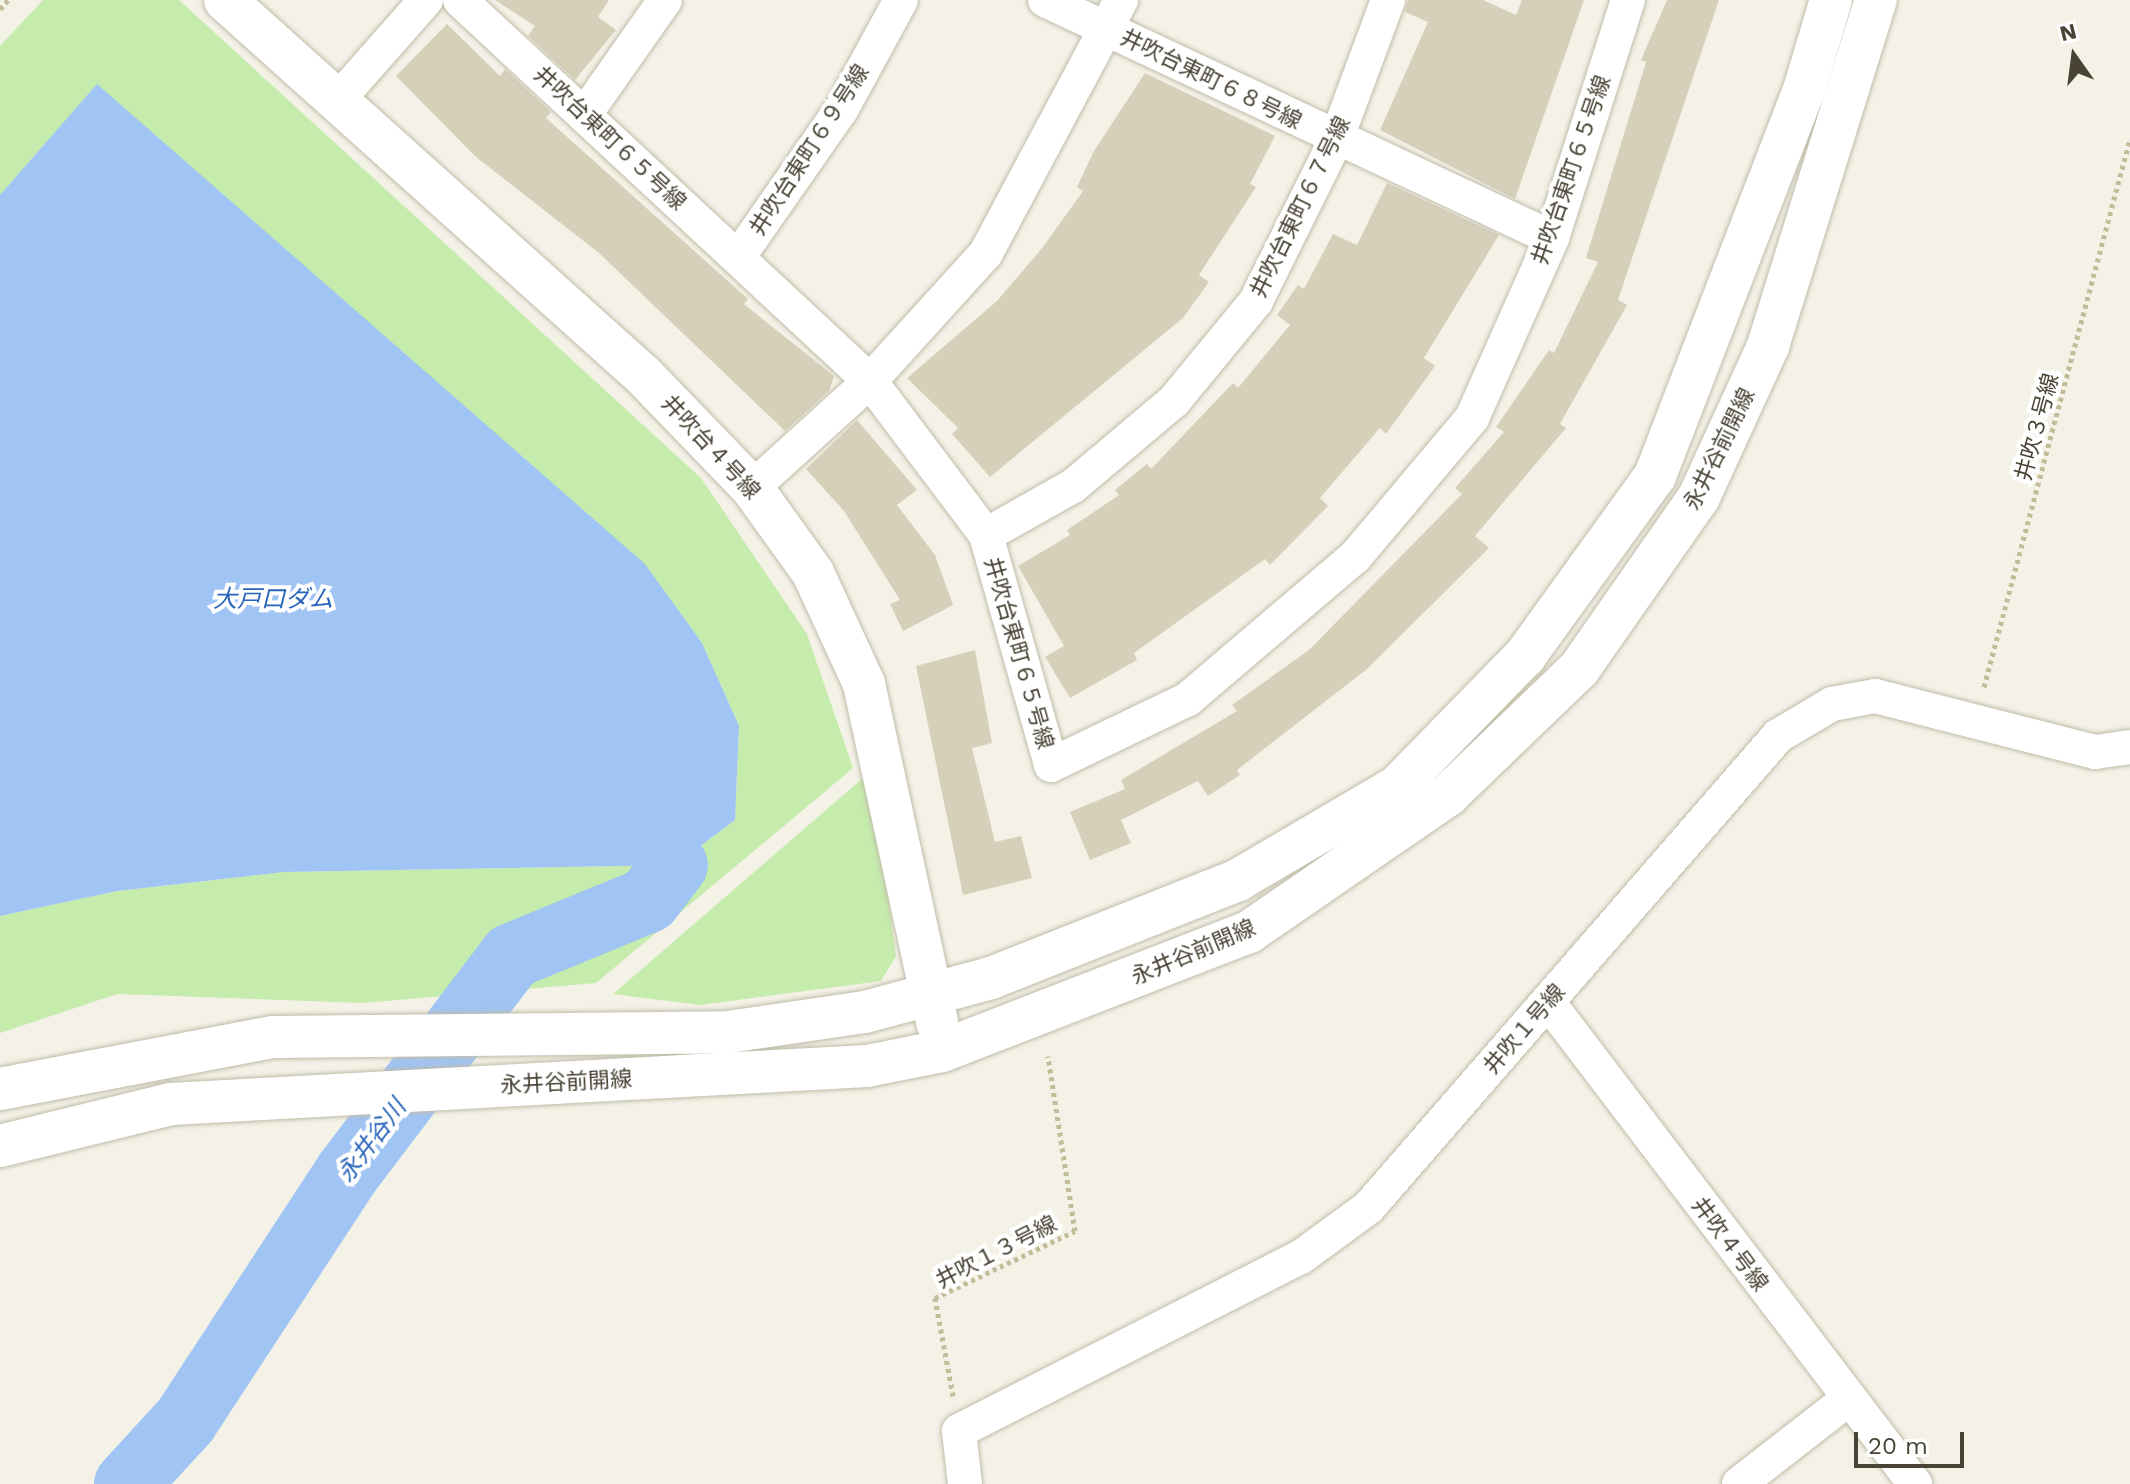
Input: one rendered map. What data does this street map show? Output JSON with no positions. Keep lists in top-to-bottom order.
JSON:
{
  "streets": {
    "street": [
      "井吹台東町６８号線",
      "井吹台東町６５号線",
      "井吹台東町６９号線",
      "井吹台東町６７号線",
      "井吹台４号線",
      "永井谷前開線",
      "井吹１号線",
      "井吹４号線"
    ],
    "path": ["井吹３号線", "井吹１３号線"]
  },
  "crossings": [
    ["井吹台東町６８号線", "井吹台東町６５号線"],
    ["井吹台東町６８号線", "井吹台東町６７号線"],
    ["井吹台東町６５号線", "井吹台東町６９号線"],
    ["井吹台東町６５号線", "井吹台東町６７号線"],
    ["井吹３号線", "井吹１号線"],
    ["井吹台４号線", "永井谷前開線"],
    ["井吹１号線", "井吹４号線"],
    ["井吹１号線", "井吹１３号線"]
  ],
  "water": ["大戸口ダム", "永井谷川"],
  "scale_bar": "20 m",
  "north": "top"
}
